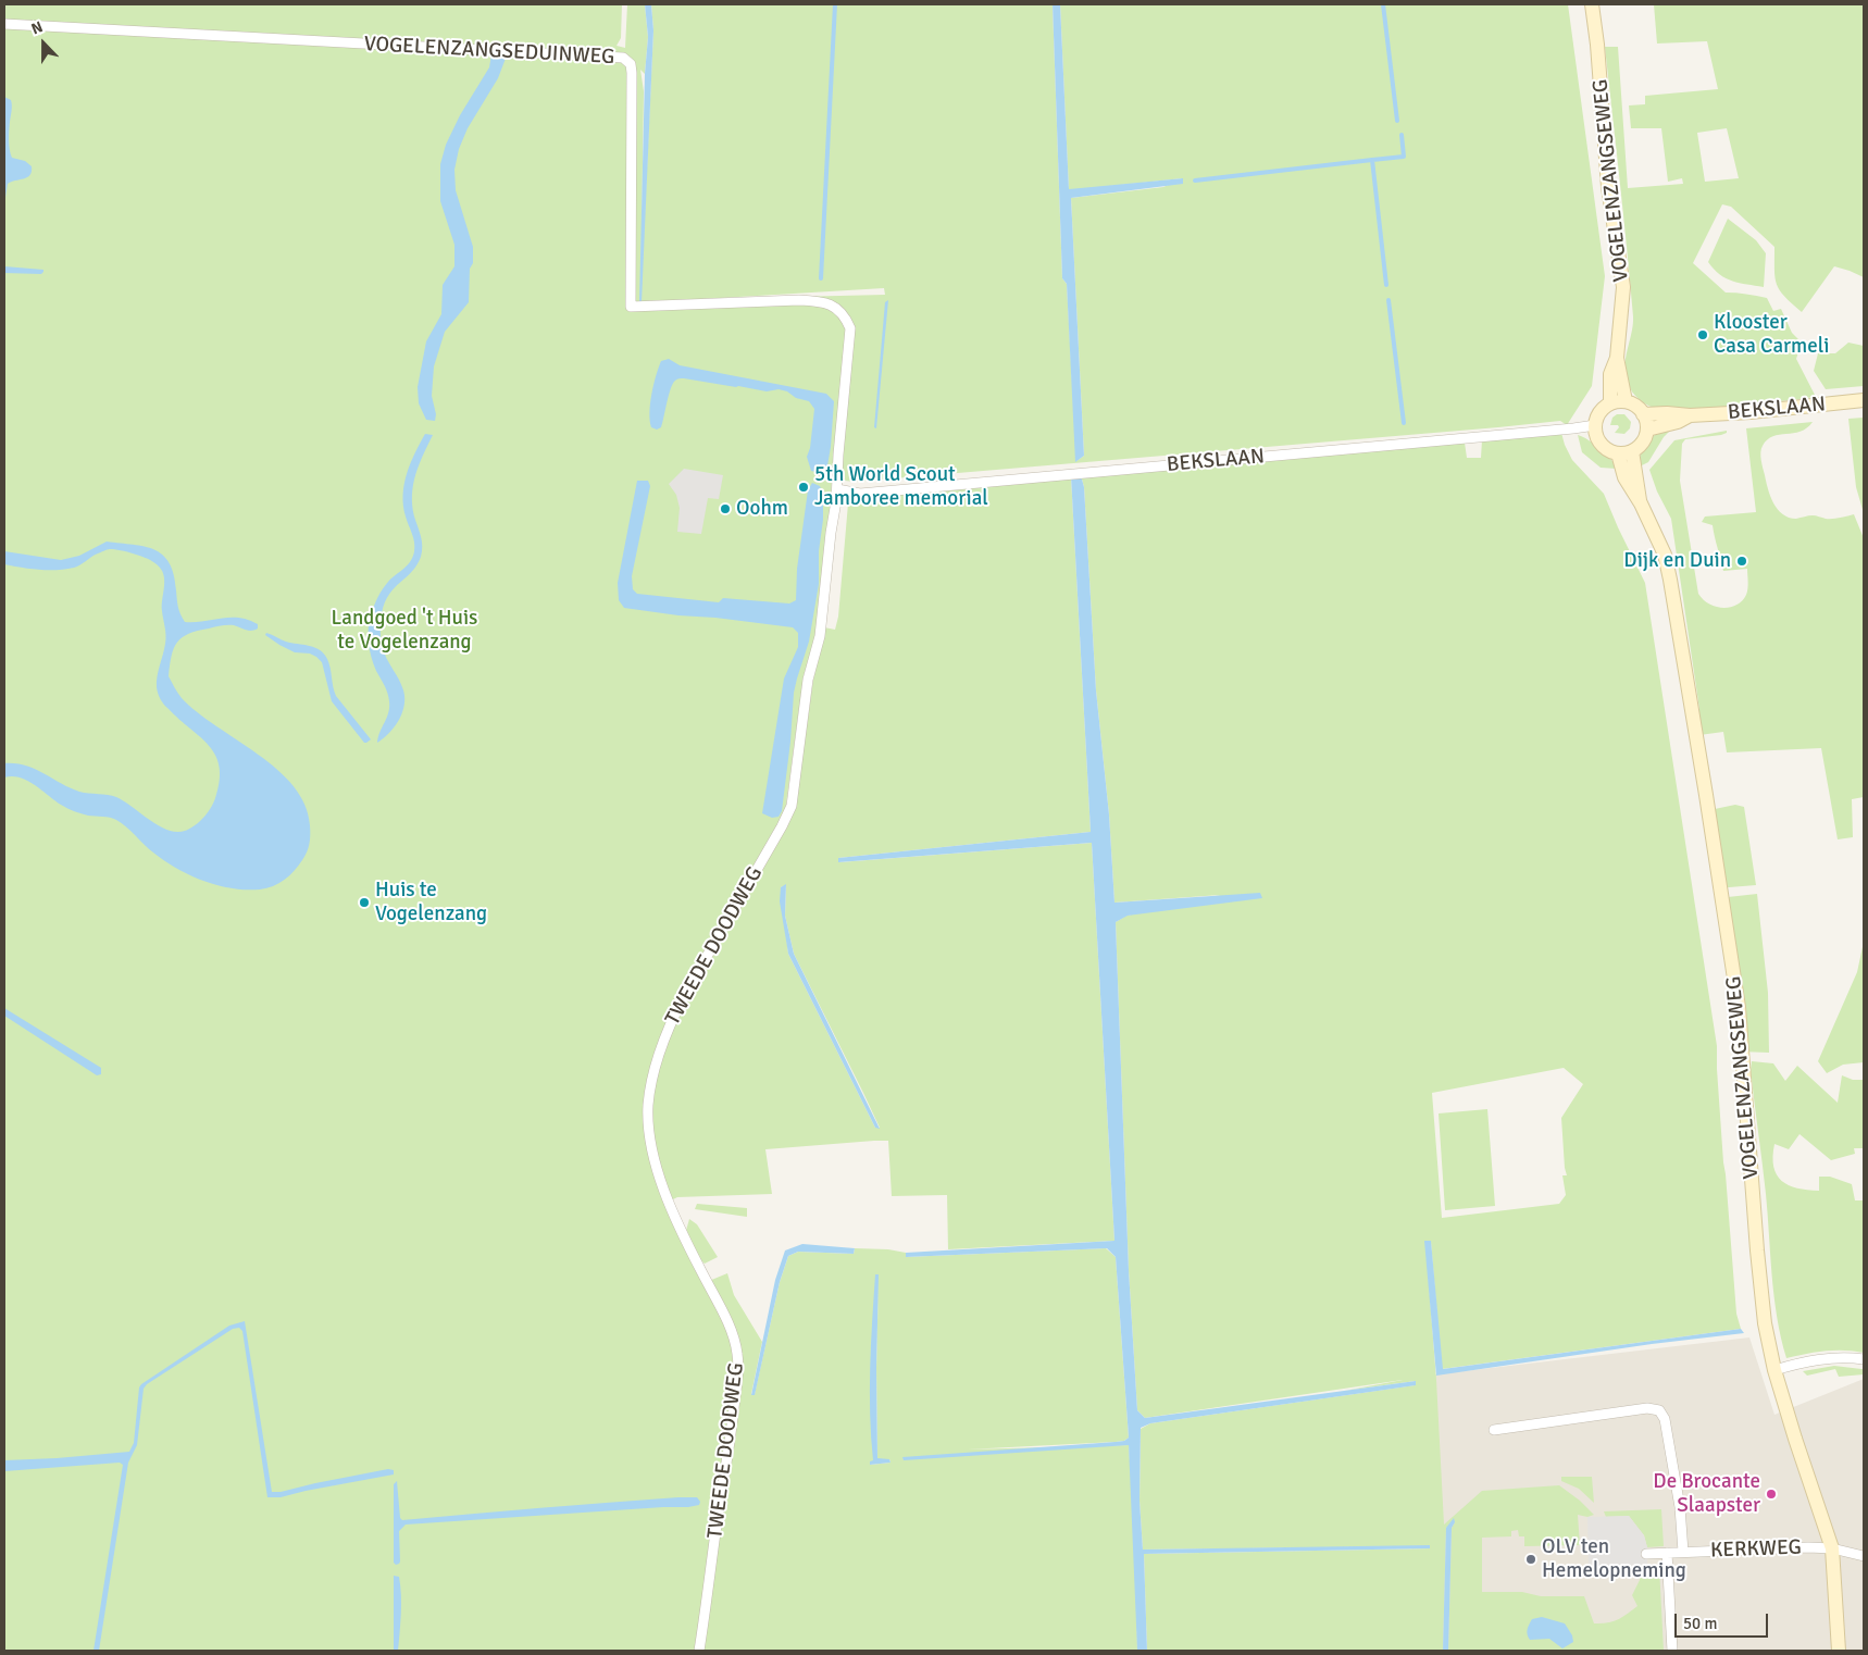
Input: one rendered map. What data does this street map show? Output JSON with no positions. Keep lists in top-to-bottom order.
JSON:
{
  "streets": {
    "main road": ["VOGELENZANGSEWEG", "BEKSLAAN"],
    "street": ["VOGELENZANGSEDUINWEG", "TWEEDE DOODWEG", "KERKWEG"]
  },
  "crossings": [
    ["VOGELENZANGSEDUINWEG", "BEKSLAAN"],
    ["VOGELENZANGSEDUINWEG", "TWEEDE DOODWEG"],
    ["VOGELENZANGSEWEG", "BEKSLAAN"],
    ["VOGELENZANGSEWEG", "KERKWEG"],
    ["BEKSLAAN", "TWEEDE DOODWEG"]
  ],
  "parks": ["Landgoed 't Huis te Vogelenzang"],
  "places": [
    "Klooster Casa Carmeli",
    "5th World Scout Jamboree memorial",
    "Oohm",
    "Dijk en Duin",
    "Huis te Vogelenzang",
    "De Brocante Slaapster",
    "OLV ten Hemelopneming"
  ],
  "scale_bar": "50 m",
  "north": "top"
}
